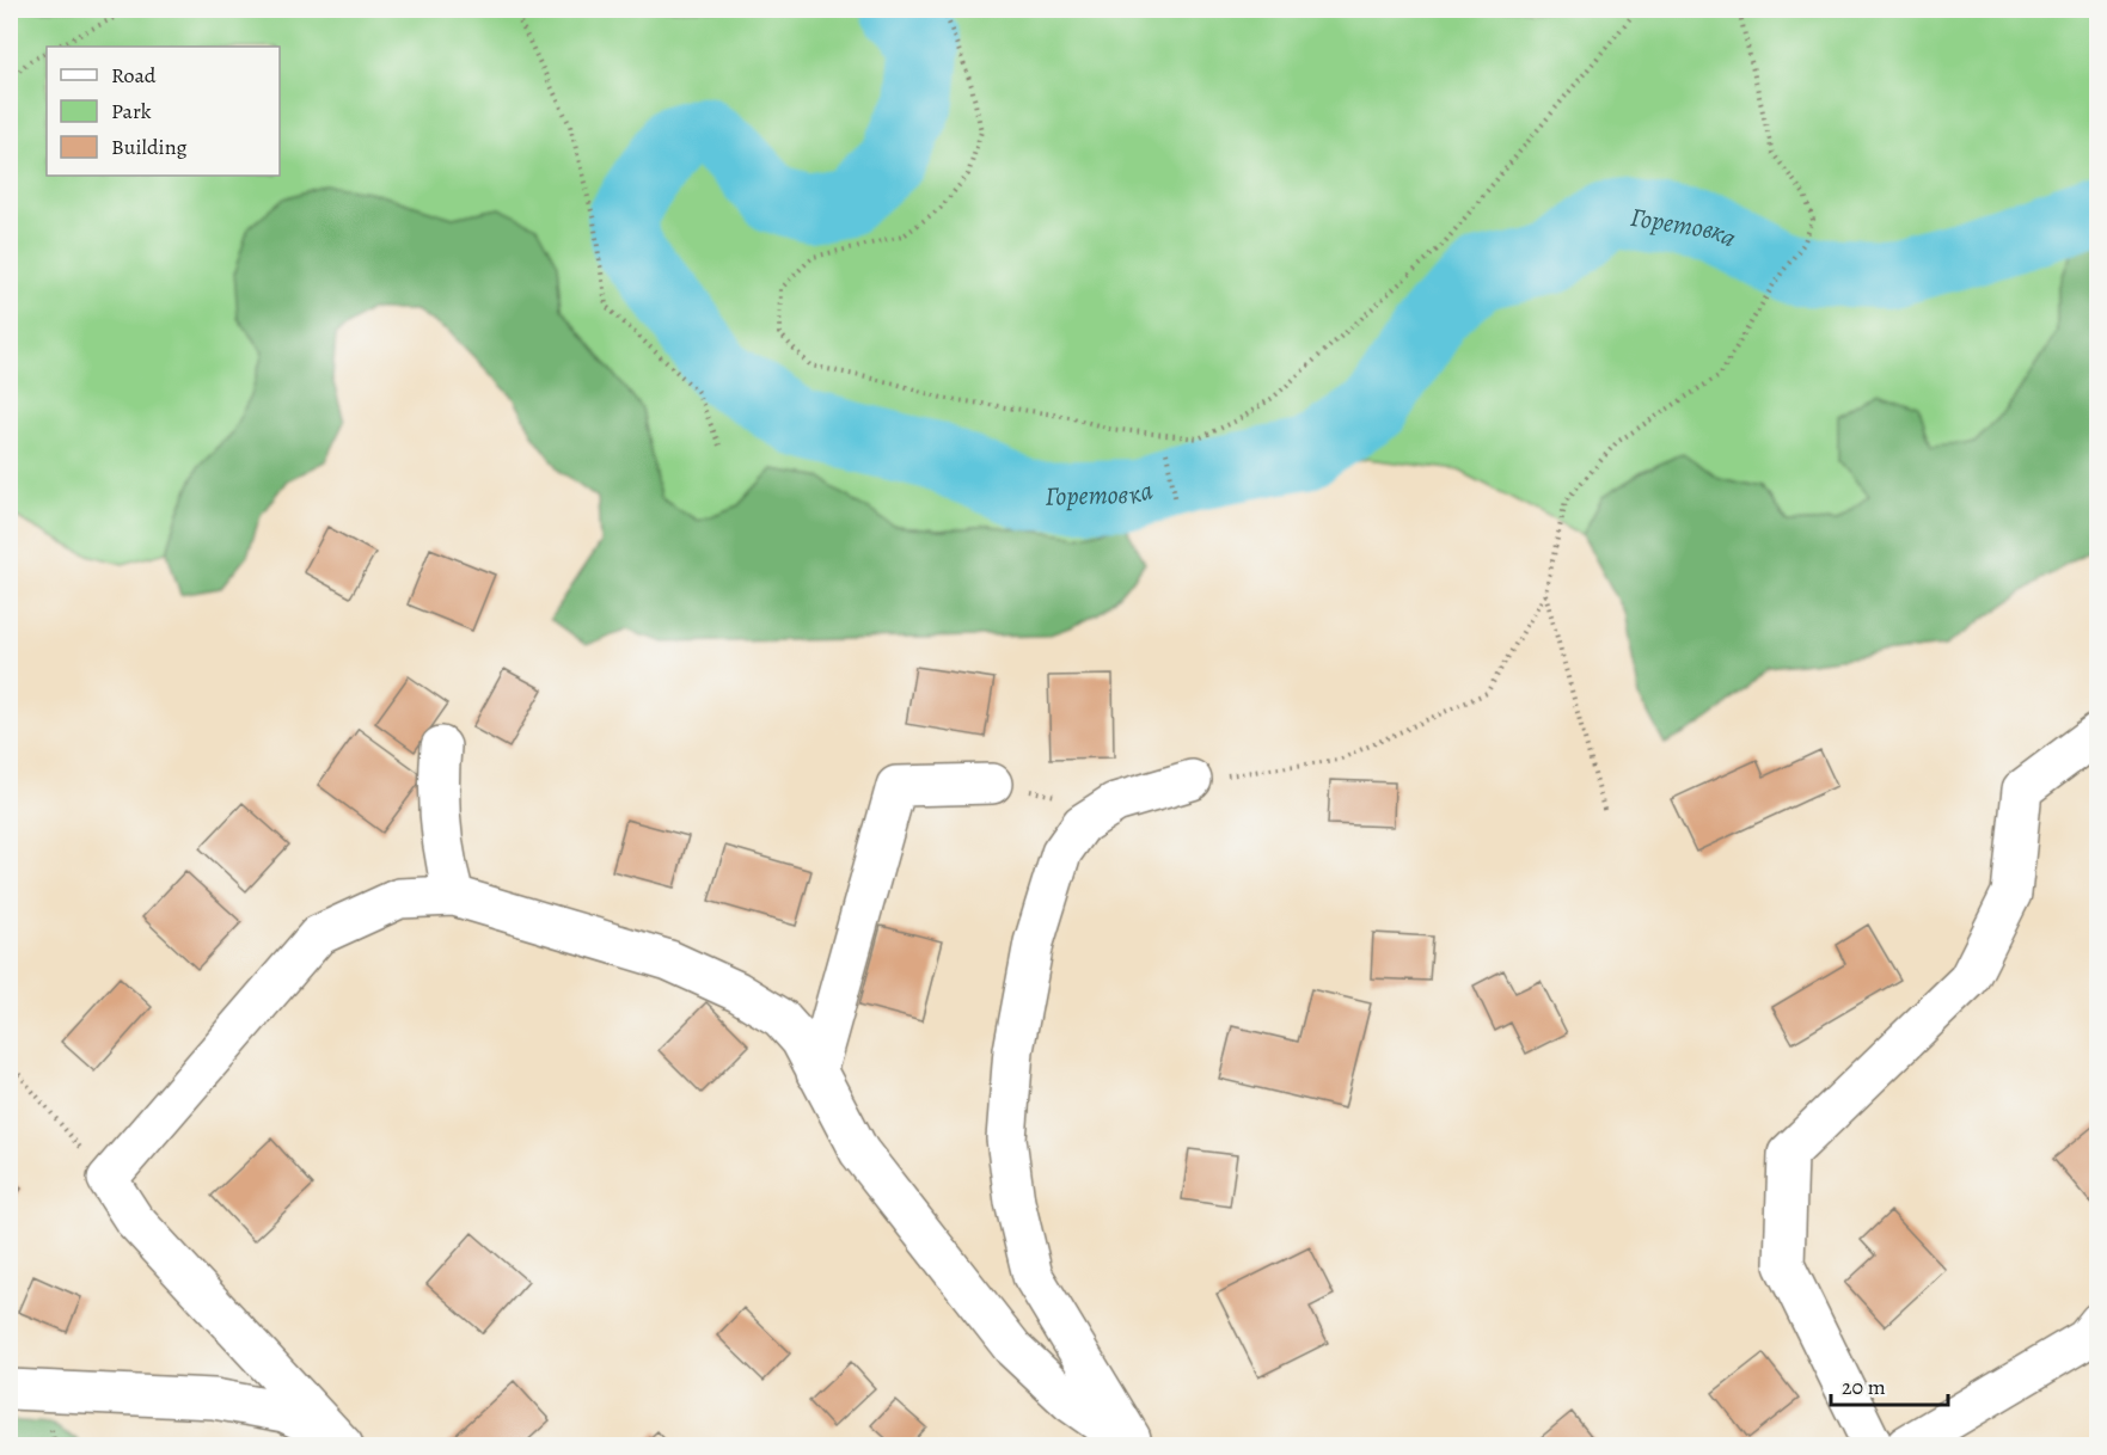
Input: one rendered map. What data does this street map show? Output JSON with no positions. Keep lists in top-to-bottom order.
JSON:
{
  "water": ["Горетовка"],
  "legend": ["Road", "Park", "Building"],
  "scale_bar": "20 m"
}
